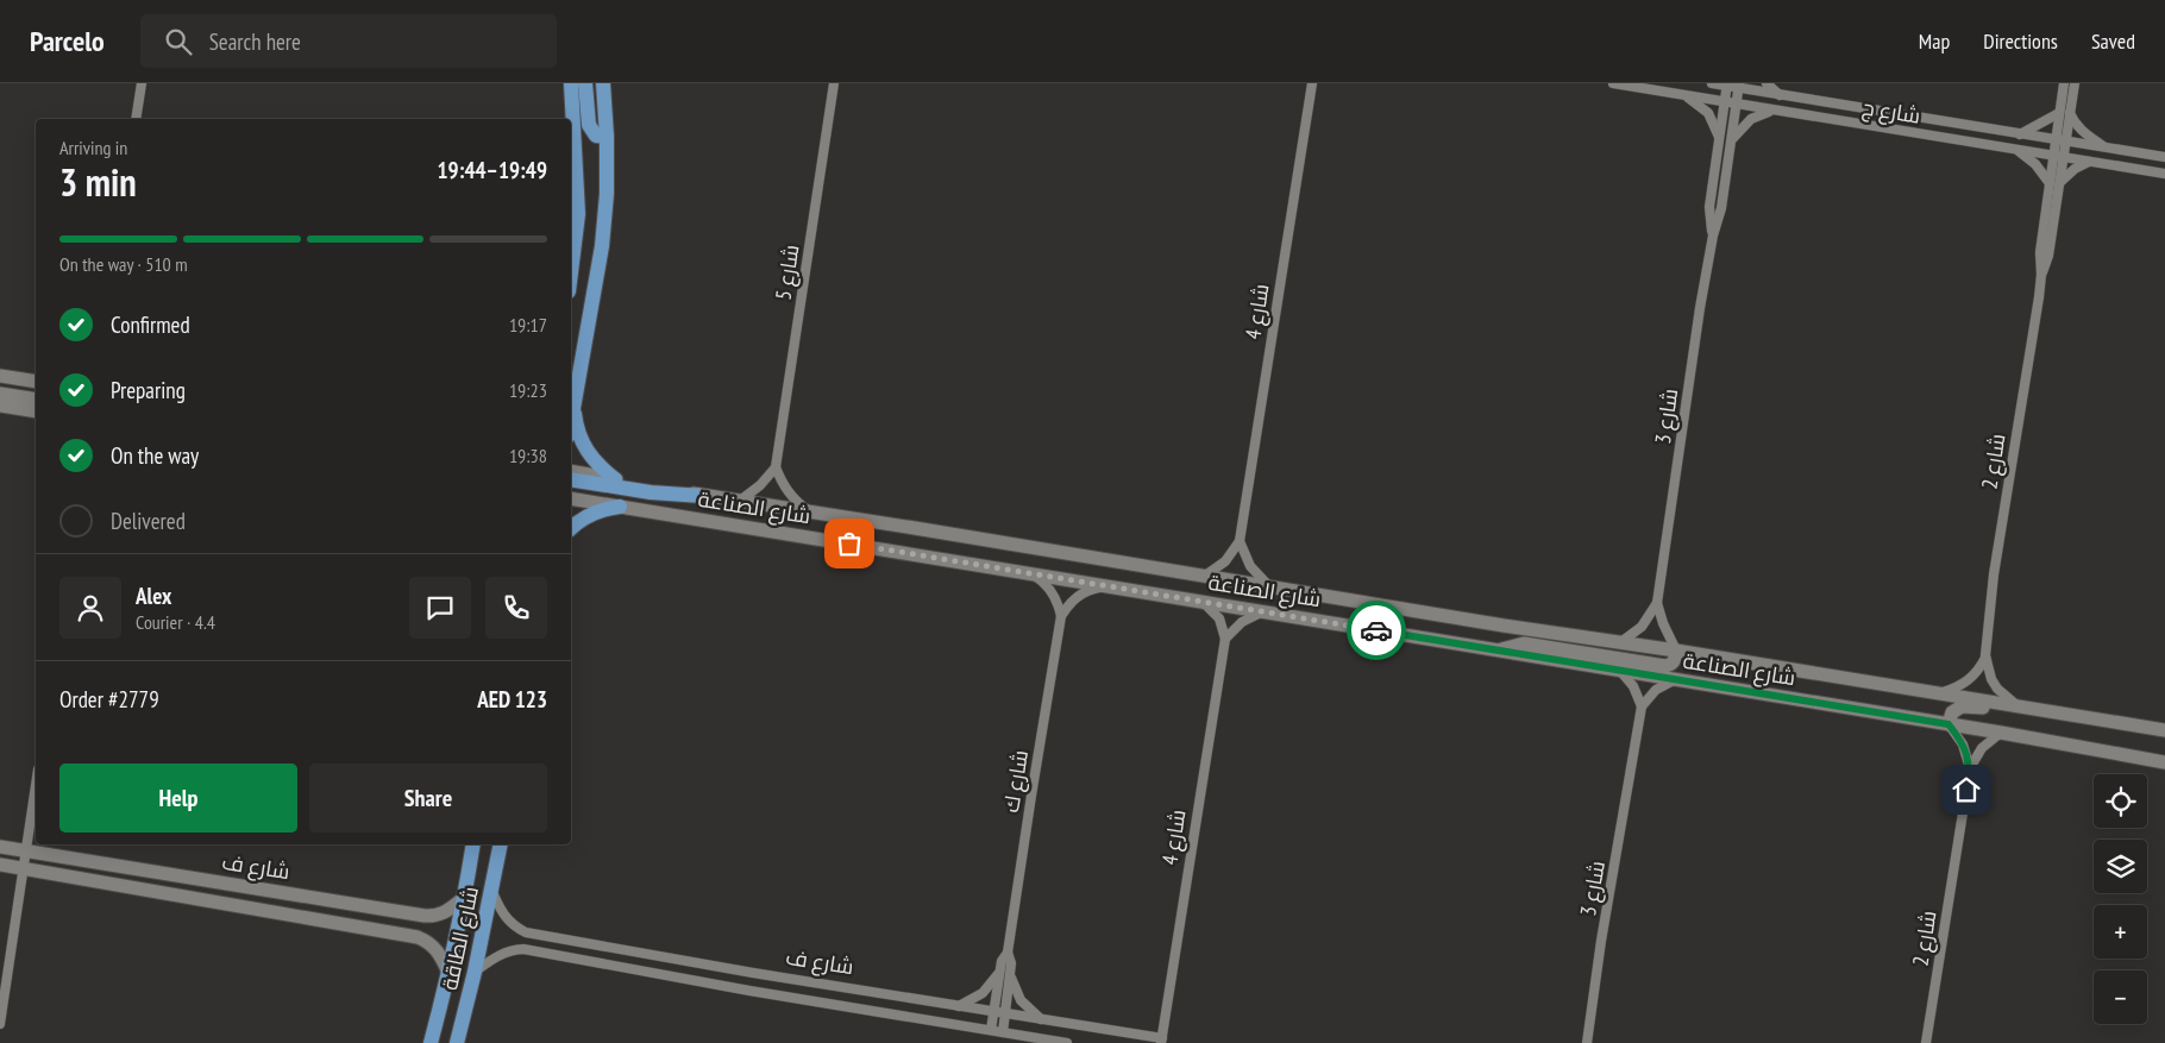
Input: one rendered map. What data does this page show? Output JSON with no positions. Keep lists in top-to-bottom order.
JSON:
{
  "streets": {
    "main road": ["شارع الطاقة"],
    "street": [
      "شارع ج",
      "شارع 5",
      "شارع 4",
      "شارع 3",
      "شارع 2",
      "شارع الصناعة",
      "شارع ك",
      "شارع ف"
    ]
  },
  "crossings": [
    ["شارع ج", "شارع 3"],
    ["شارع ج", "شارع 2"],
    ["شارع 4", "شارع الصناعة"],
    ["شارع 4", "شارع ف"],
    ["شارع 3", "شارع الصناعة"],
    ["شارع 2", "شارع الصناعة"],
    ["شارع ك", "شارع ف"],
    ["شارع ف", "شارع الطاقة"]
  ],
  "page": {
    "header": "Parcelo",
    "search": "Search here",
    "nav": ["Map", "Directions", "Saved"],
    "heading": ["3 min", "Arriving in", "19:44–19:49"],
    "panel": [
      "Alex",
      "Courier · 4.4",
      "Order #2779",
      "AED 123"
    ],
    "bar": "On the way · 510 m",
    "list": [
      ["Confirmed", "19:17"],
      ["Preparing", "19:23"],
      ["On the way", "19:38"],
      "Delivered"
    ],
    "buttons": ["Help", "Share"],
    "map_buttons": ["+", "−"]
  }
}
